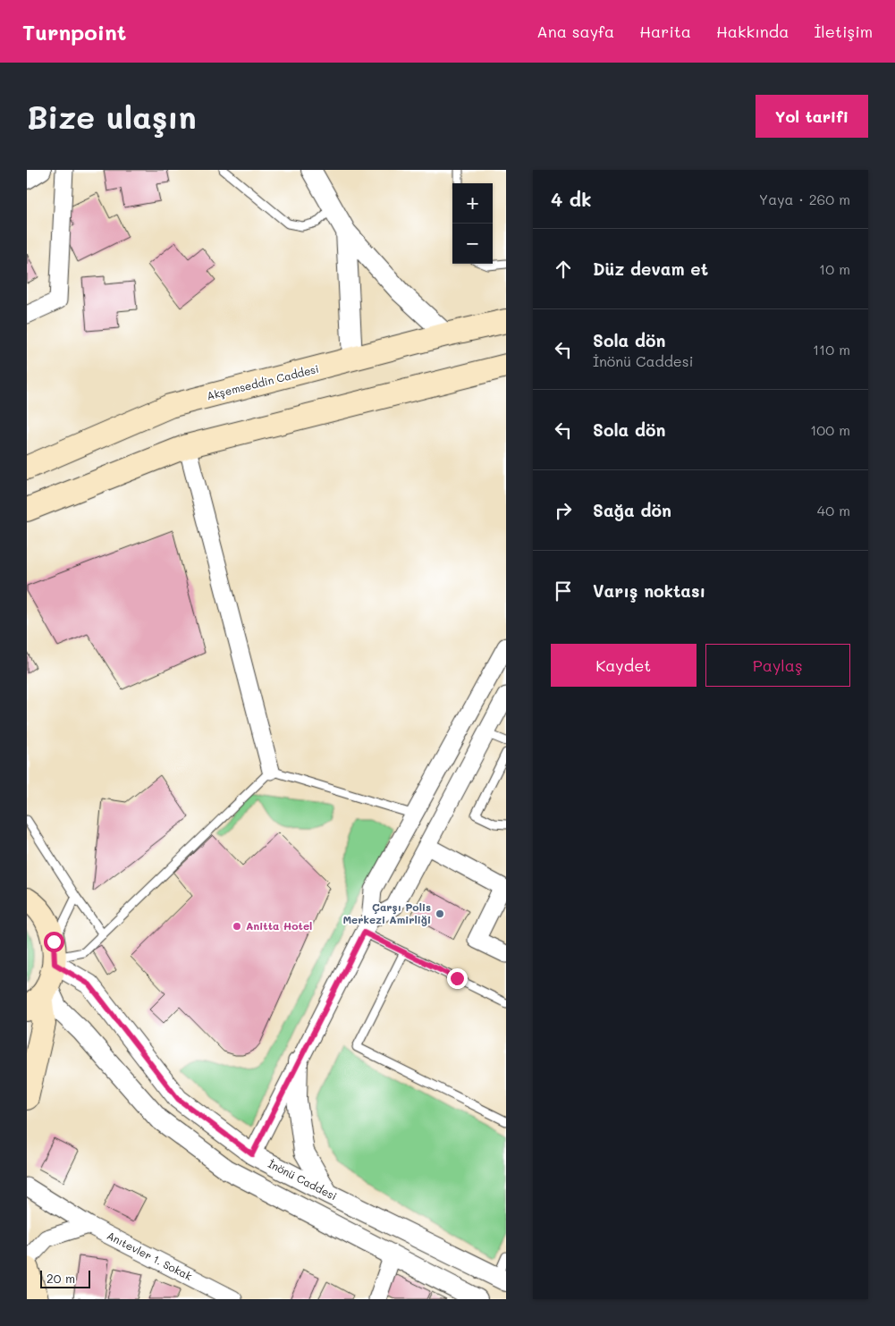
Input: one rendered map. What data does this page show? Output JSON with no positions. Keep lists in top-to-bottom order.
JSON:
{
  "streets": {
    "main road": ["Akşemseddin Caddesi"],
    "street": ["İnönü Caddesi", "Anıtevler 1. Sokak"]
  },
  "places": ["Çarşı Polis Merkezi Amirliği", "Anitta Hotel"],
  "scale_bar": "20 m",
  "page": {
    "header": "Turnpoint",
    "nav": [
      "Ana sayfa",
      "Harita",
      "Hakkında",
      "İletişim"
    ],
    "buttons": [
      "Yol tarifi",
      ["Kaydet", "Paylaş"]
    ],
    "title": "Bize ulaşın",
    "heading": ["4 dk", "Yaya · 260 m"],
    "map_buttons": ["+", "−"],
    "list": [
      ["Düz devam et", "10 m"],
      ["Sola dön", "İnönü Caddesi", "110 m"],
      ["Sola dön", "100 m"],
      ["Sağa dön", "40 m"],
      "Varış noktası"
    ],
    "scale": "20 m"
  }
}
